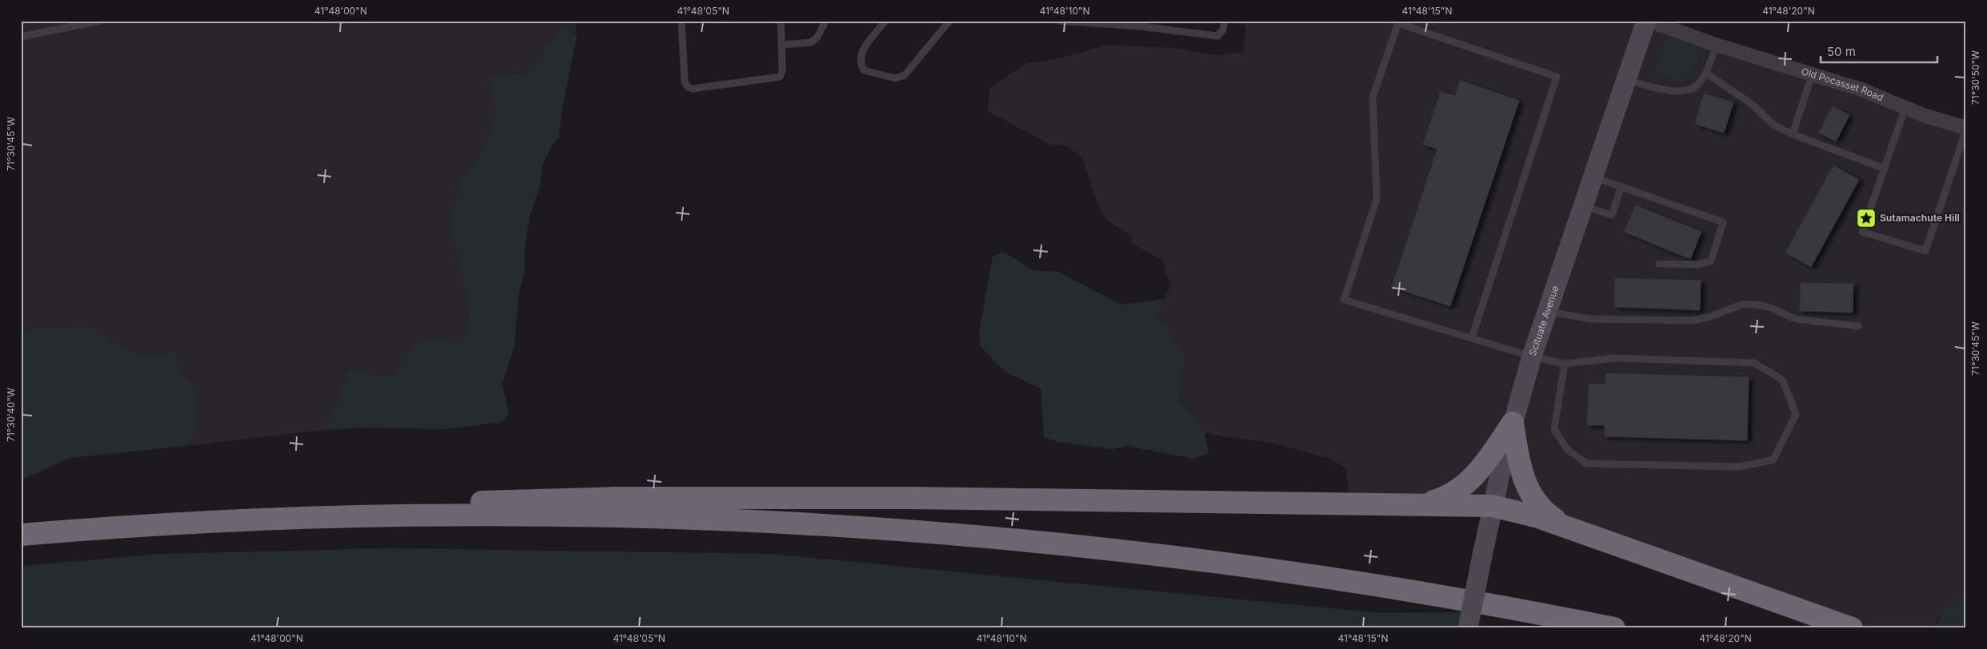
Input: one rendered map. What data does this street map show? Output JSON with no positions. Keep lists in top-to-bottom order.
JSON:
{
  "streets": {
    "main road": ["Scituate Avenue"],
    "street": ["Old Pocasset Road"]
  },
  "places": {
    "place": ["Sutamachute Hill"]
  },
  "scale_bar": "50 m",
  "coordinates": [
    "41°48'00\"N",
    "41°48'05\"N",
    "41°48'10\"N",
    "41°48'15\"N",
    "41°48'20\"N",
    "71°30'50\"W",
    "71°30'45\"W",
    "71°30'40\"W"
  ]
}
